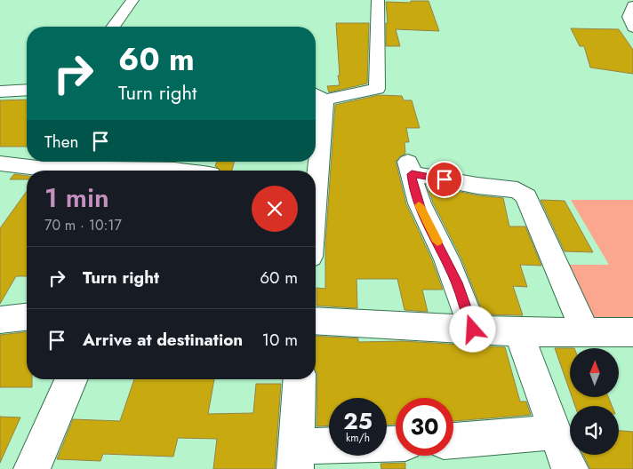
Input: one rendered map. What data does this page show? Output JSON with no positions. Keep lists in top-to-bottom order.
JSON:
{
  "north": "top",
  "page": {
    "turn": ["60 m", "Turn right"],
    "then": "Then",
    "heading": ["1 min", "70 m · 10:17"],
    "list": [
      {
        "name": "Turn right",
        "value": "60 m"
      },
      {
        "name": "Arrive at destination",
        "value": "10 m"
      }
    ],
    "speed": "25 km/h",
    "limit": "30"
  }
}
